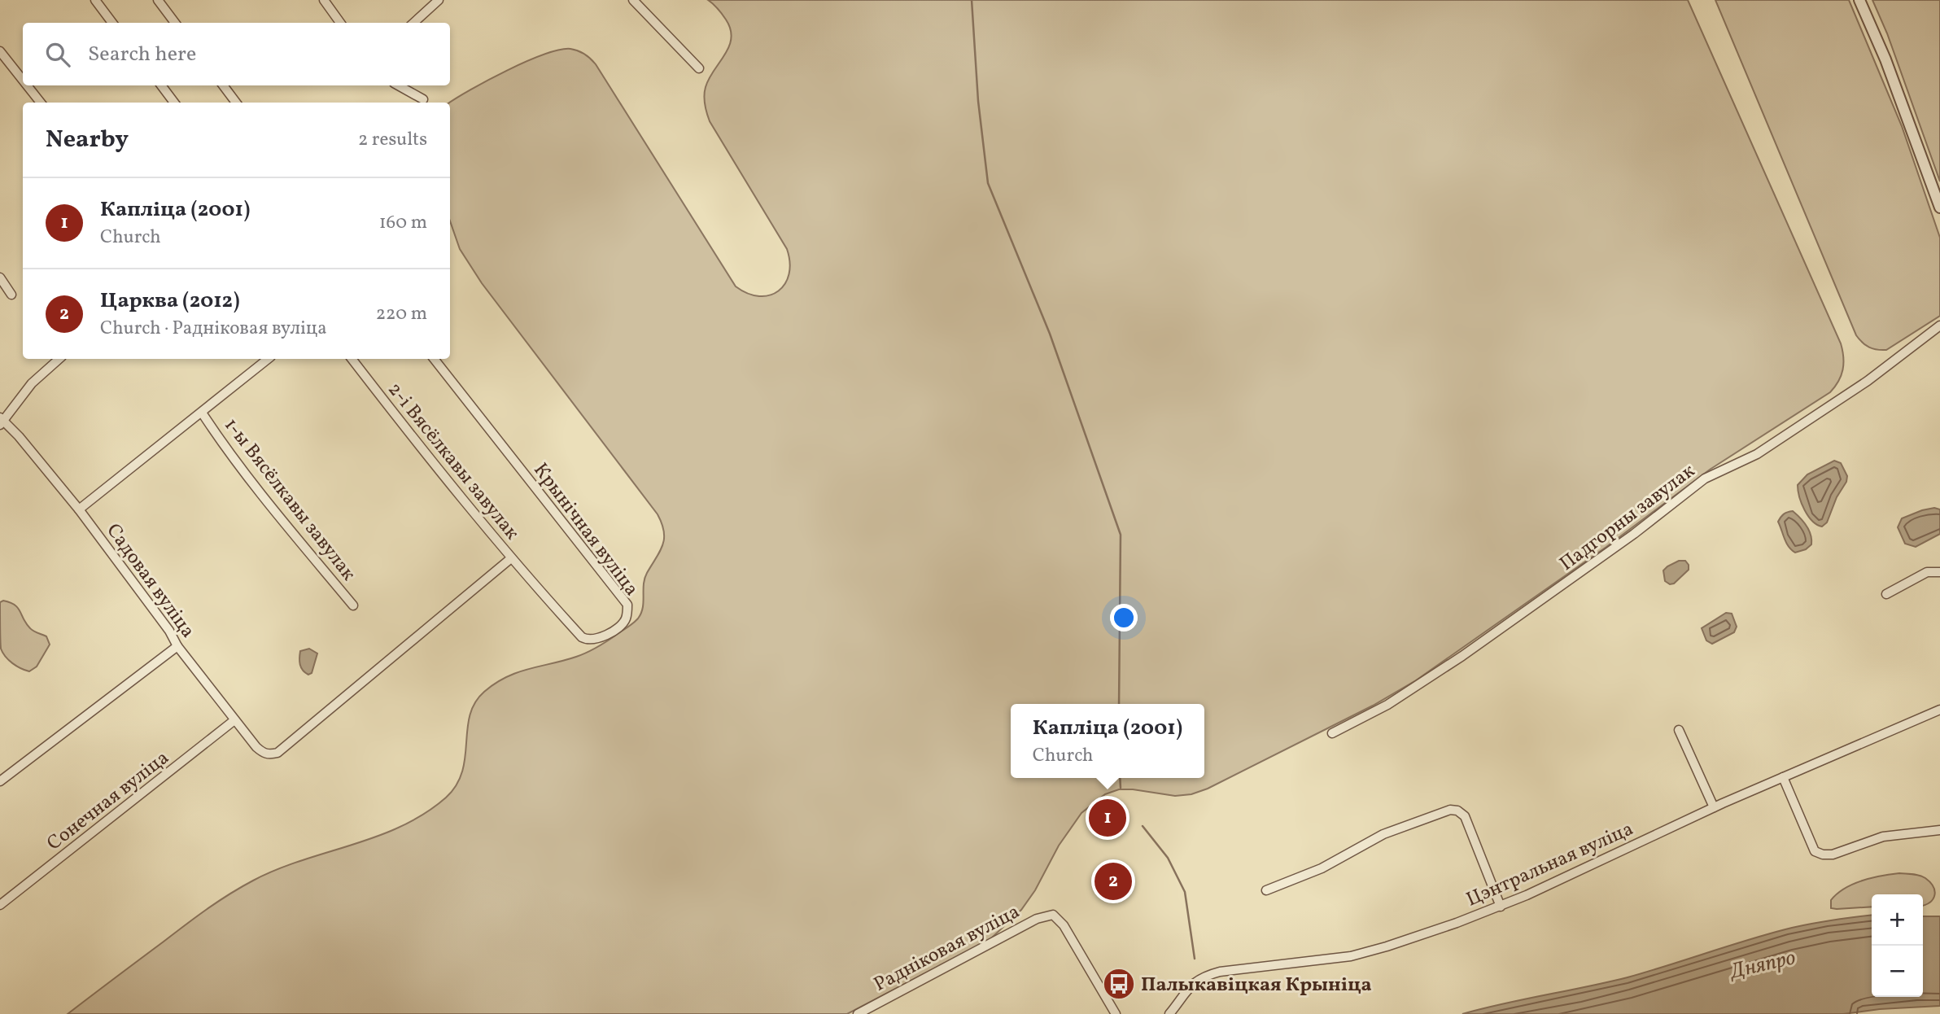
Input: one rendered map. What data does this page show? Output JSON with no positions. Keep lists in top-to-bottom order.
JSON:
{
  "streets": {
    "street": [
      "2-і Вясёлкавы завулак",
      "1-ы Вясёлкавы завулак",
      "Падгорны завулак",
      "Крынічная вуліца",
      "Садовая вуліца",
      "Сонечная вуліца",
      "Цэнтральная вуліца",
      "Радніковая вуліца"
    ]
  },
  "crossings": [
    ["2-і Вясёлкавы завулак", "Крынічная вуліца"],
    ["2-і Вясёлкавы завулак", "Садовая вуліца"],
    ["Крынічная вуліца", "Садовая вуліца"],
    ["Садовая вуліца", "Сонечная вуліца"]
  ],
  "water": ["Дняпро"],
  "places": {
    "bus stop": ["Палыкавіцкая Крыніца"]
  },
  "page": {
    "search": "Search here",
    "heading": ["Nearby", "2 results"],
    "list": [
      {
        "mark": "1",
        "name": "Капліца (2001)",
        "note": "Church",
        "value": "160 m"
      },
      {
        "mark": "2",
        "name": "Царква (2012)",
        "note": "Church · Радніковая вуліца",
        "value": "220 m"
      }
    ],
    "popup": ["Капліца (2001)", "Church"],
    "pins": ["1", "2"],
    "map_buttons": ["+", "−"]
  }
}
